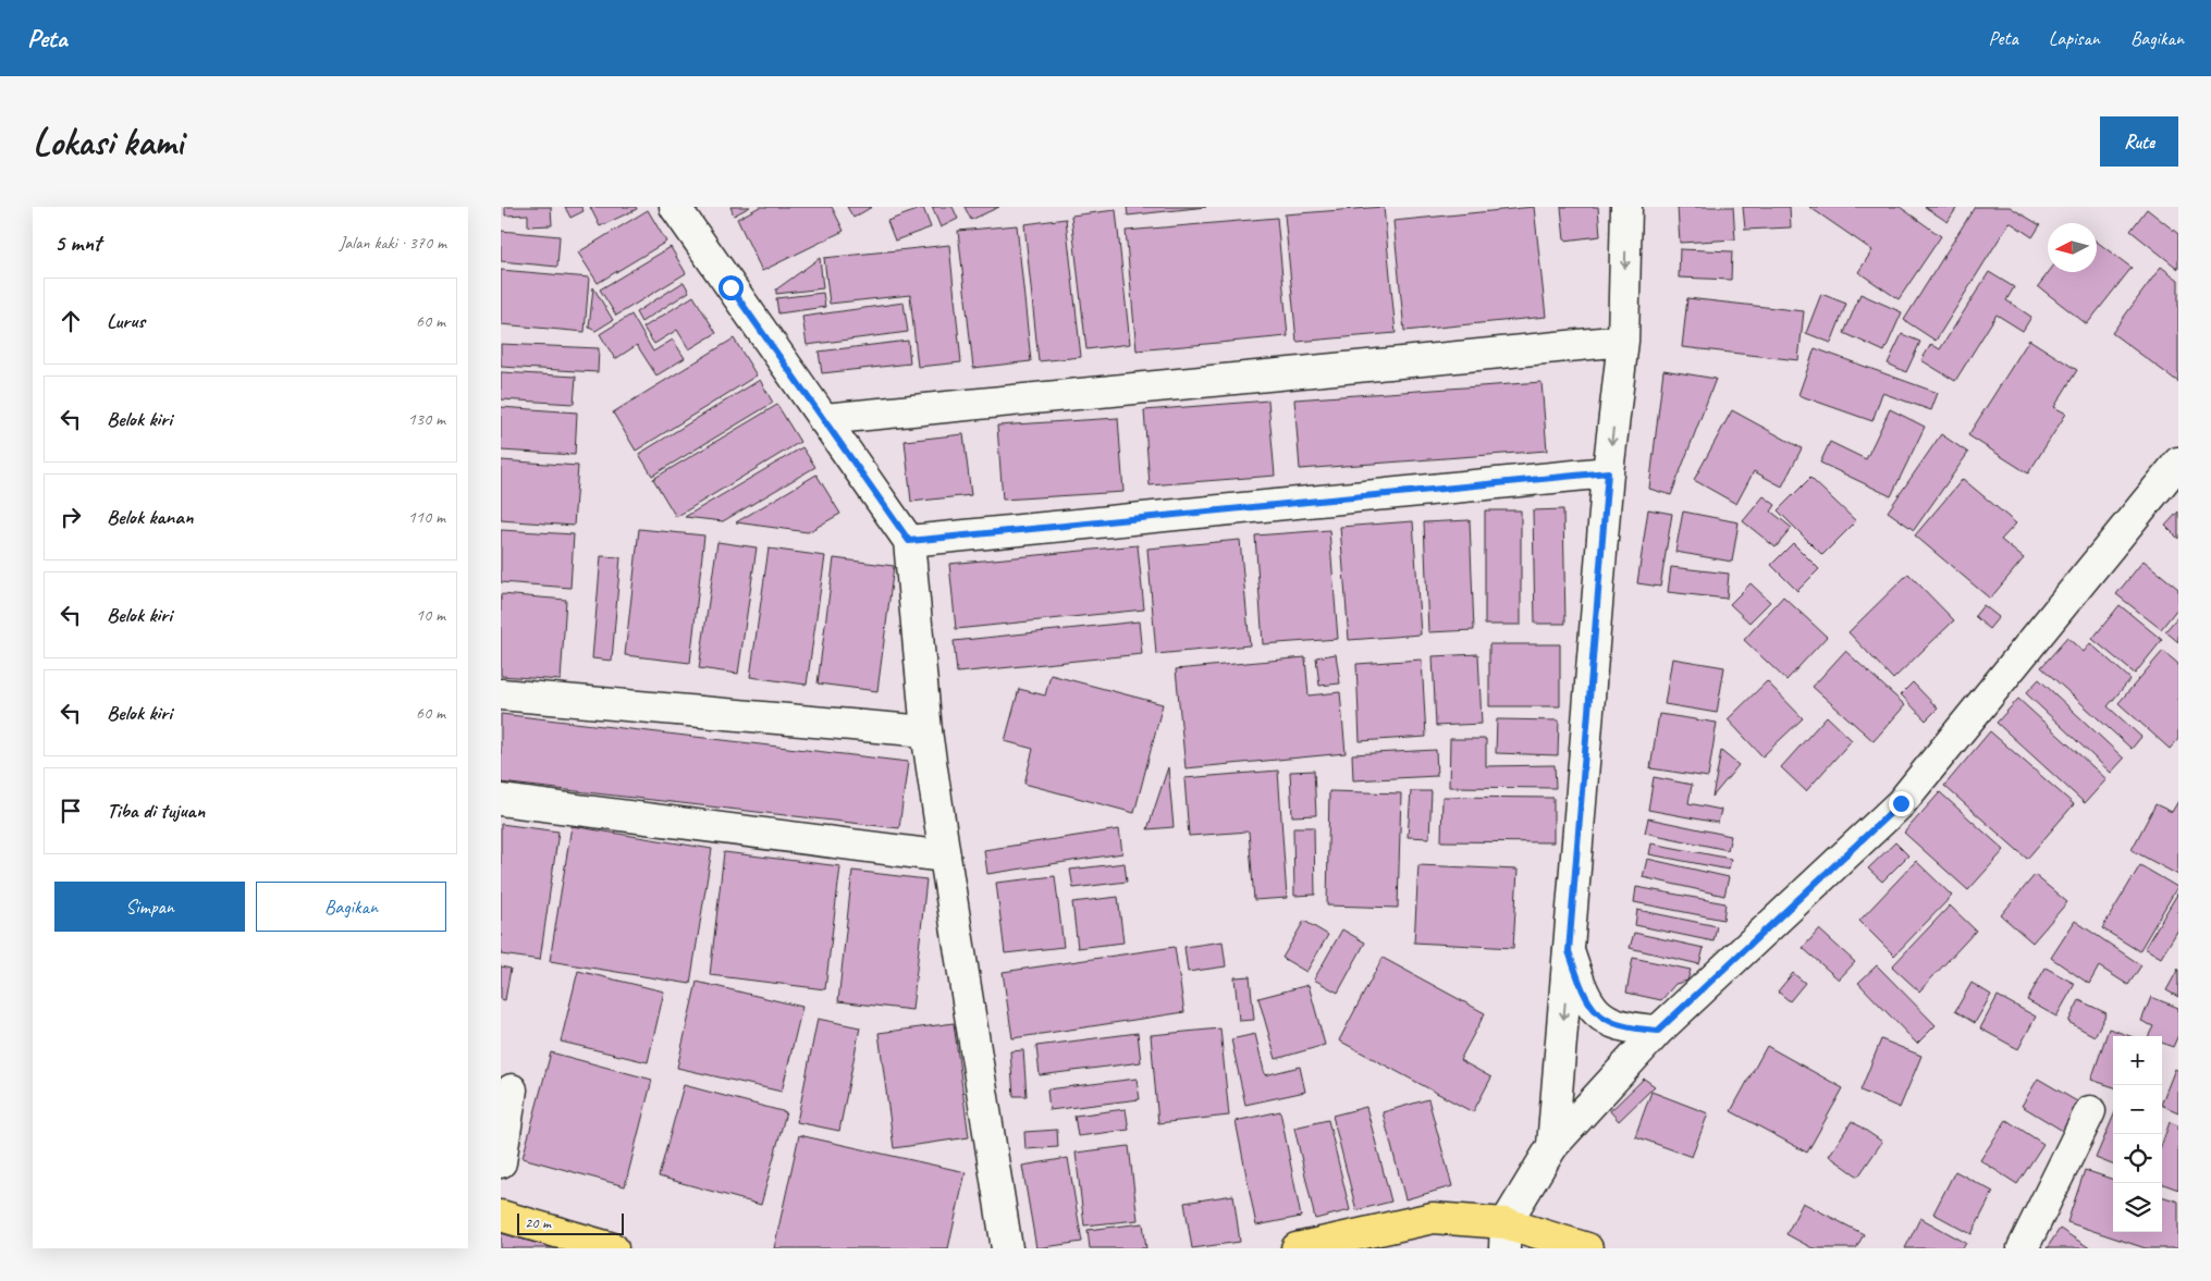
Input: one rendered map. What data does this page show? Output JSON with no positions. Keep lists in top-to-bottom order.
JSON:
{
  "scale_bar": "20 m",
  "north": "left",
  "page": {
    "header": "Peta",
    "nav": ["Peta", "Lapisan", "Bagikan"],
    "buttons": [
      "Rute",
      ["Simpan", "Bagikan"]
    ],
    "title": "Lokasi kami",
    "heading": ["5 mnt", "Jalan kaki · 370 m"],
    "list": [
      ["Lurus", "60 m"],
      ["Belok kiri", "130 m"],
      ["Belok kanan", "110 m"],
      ["Belok kiri", "10 m"],
      ["Belok kiri", "60 m"],
      "Tiba di tujuan"
    ],
    "map_buttons": ["+", "−"],
    "scale": "20 m"
  }
}
